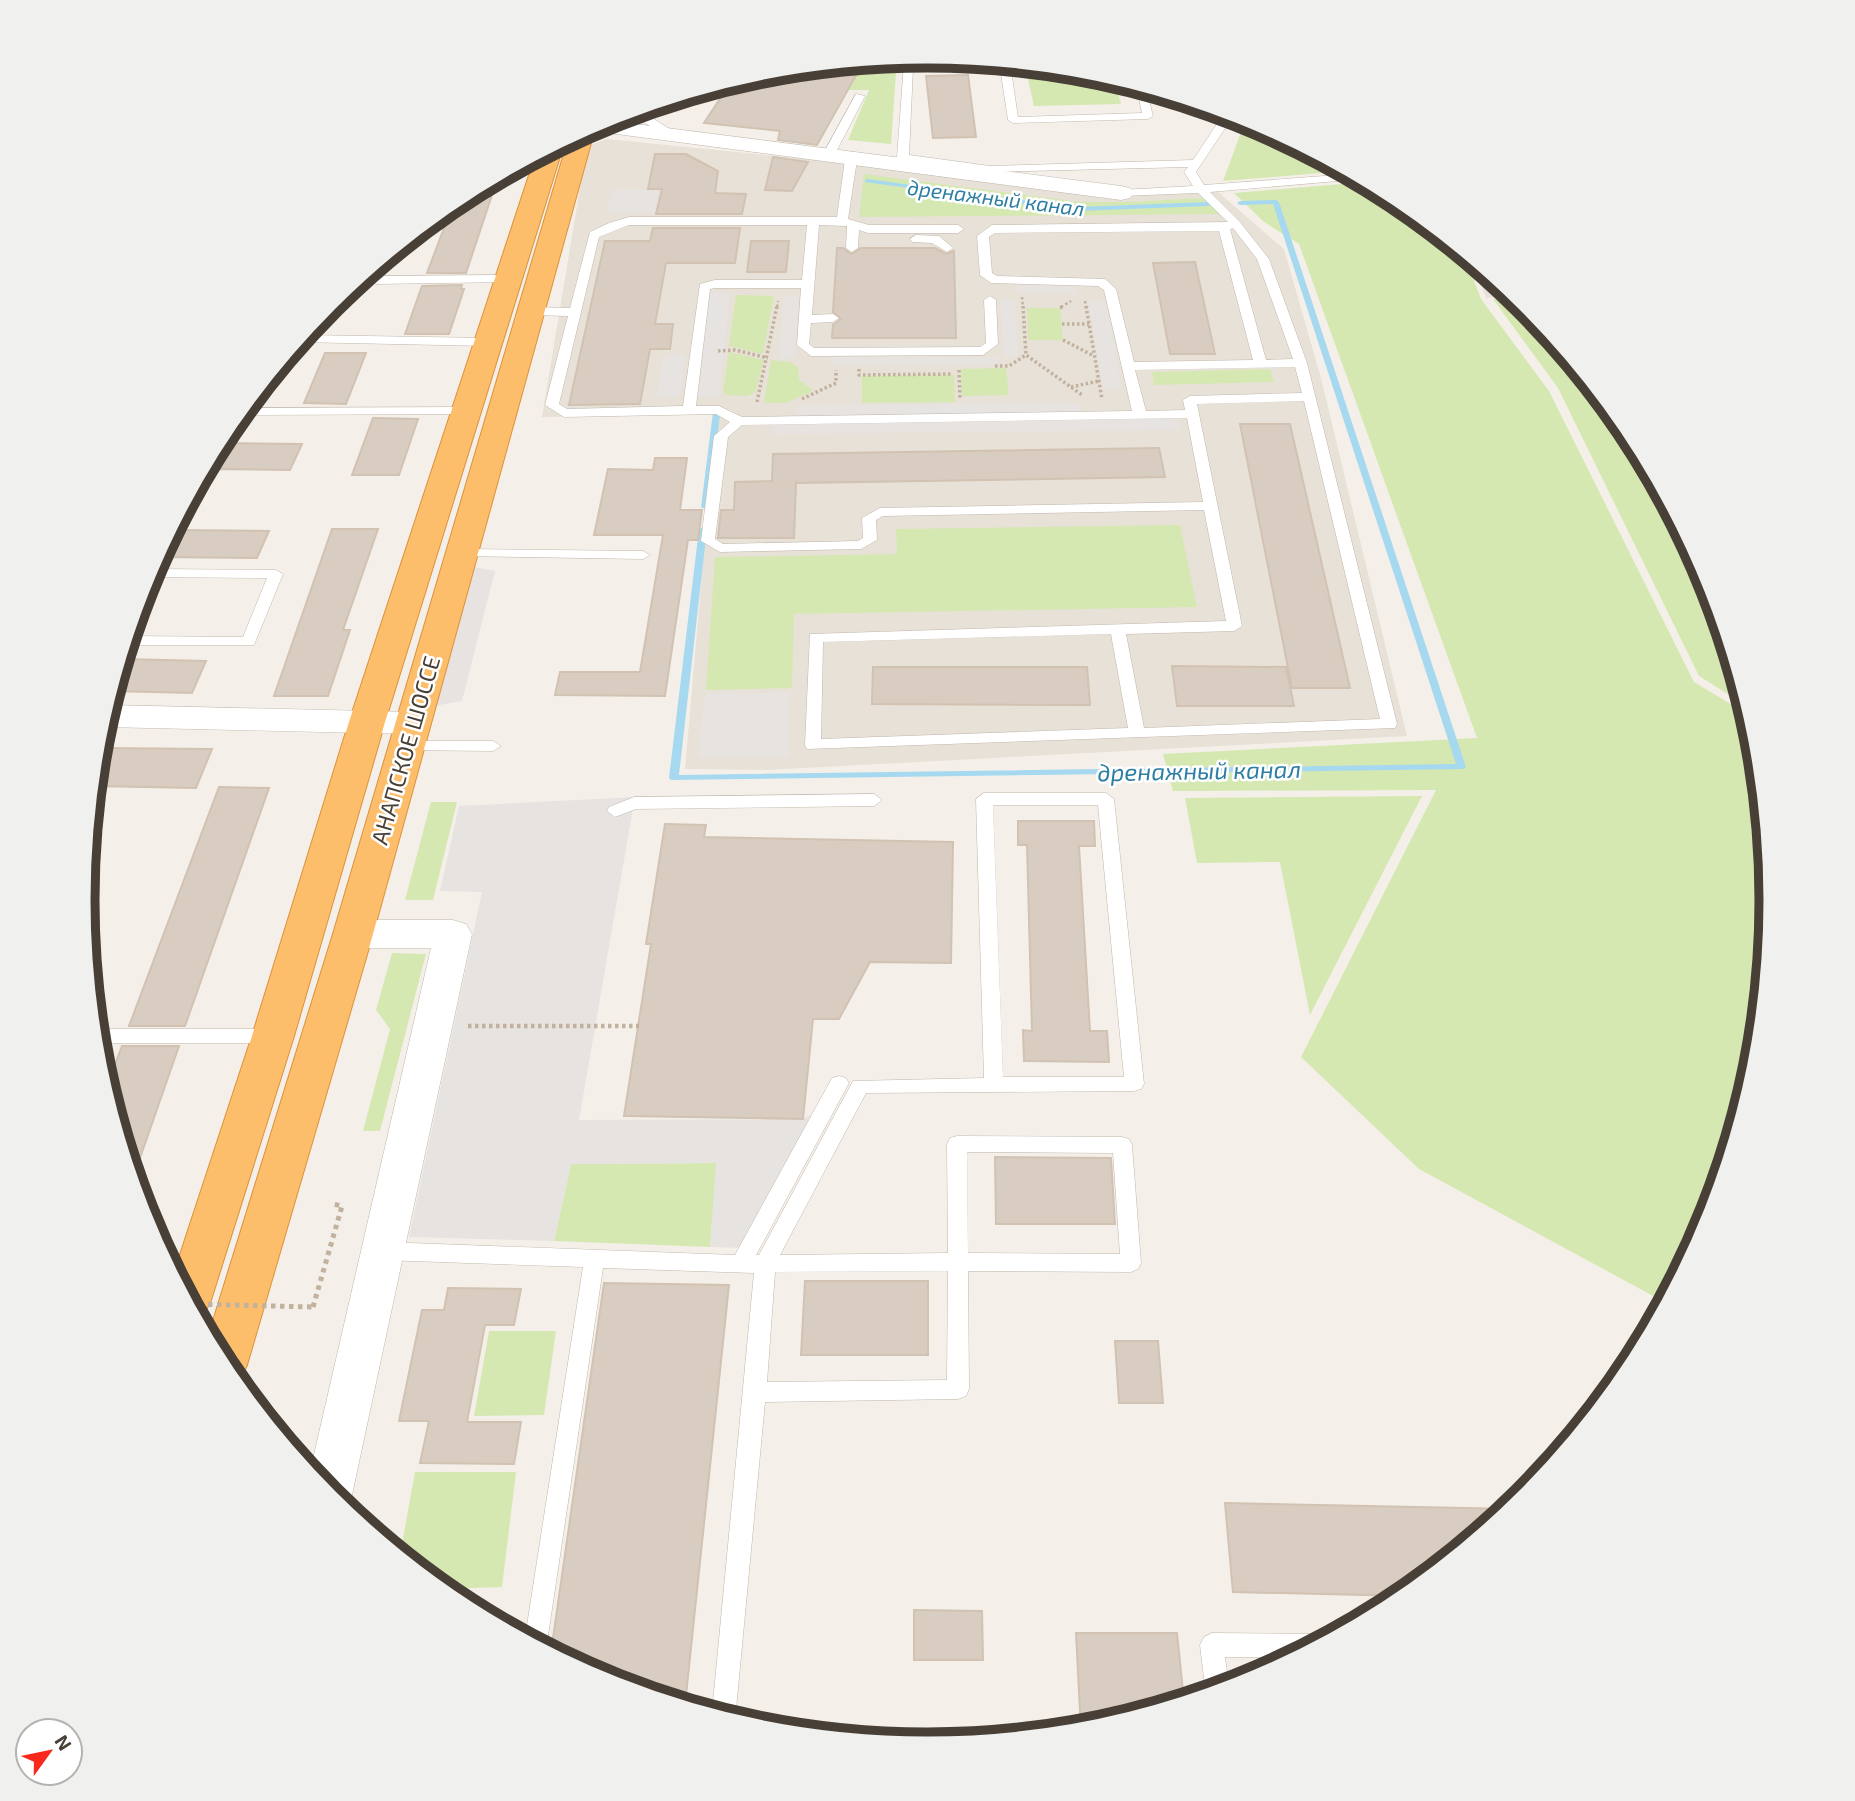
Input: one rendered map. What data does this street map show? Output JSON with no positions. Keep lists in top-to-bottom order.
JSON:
{
  "streets": {
    "highway": ["АНАПСКОЕ ШОССЕ"]
  },
  "water": ["дренажный канал"],
  "north": "top right"
}
